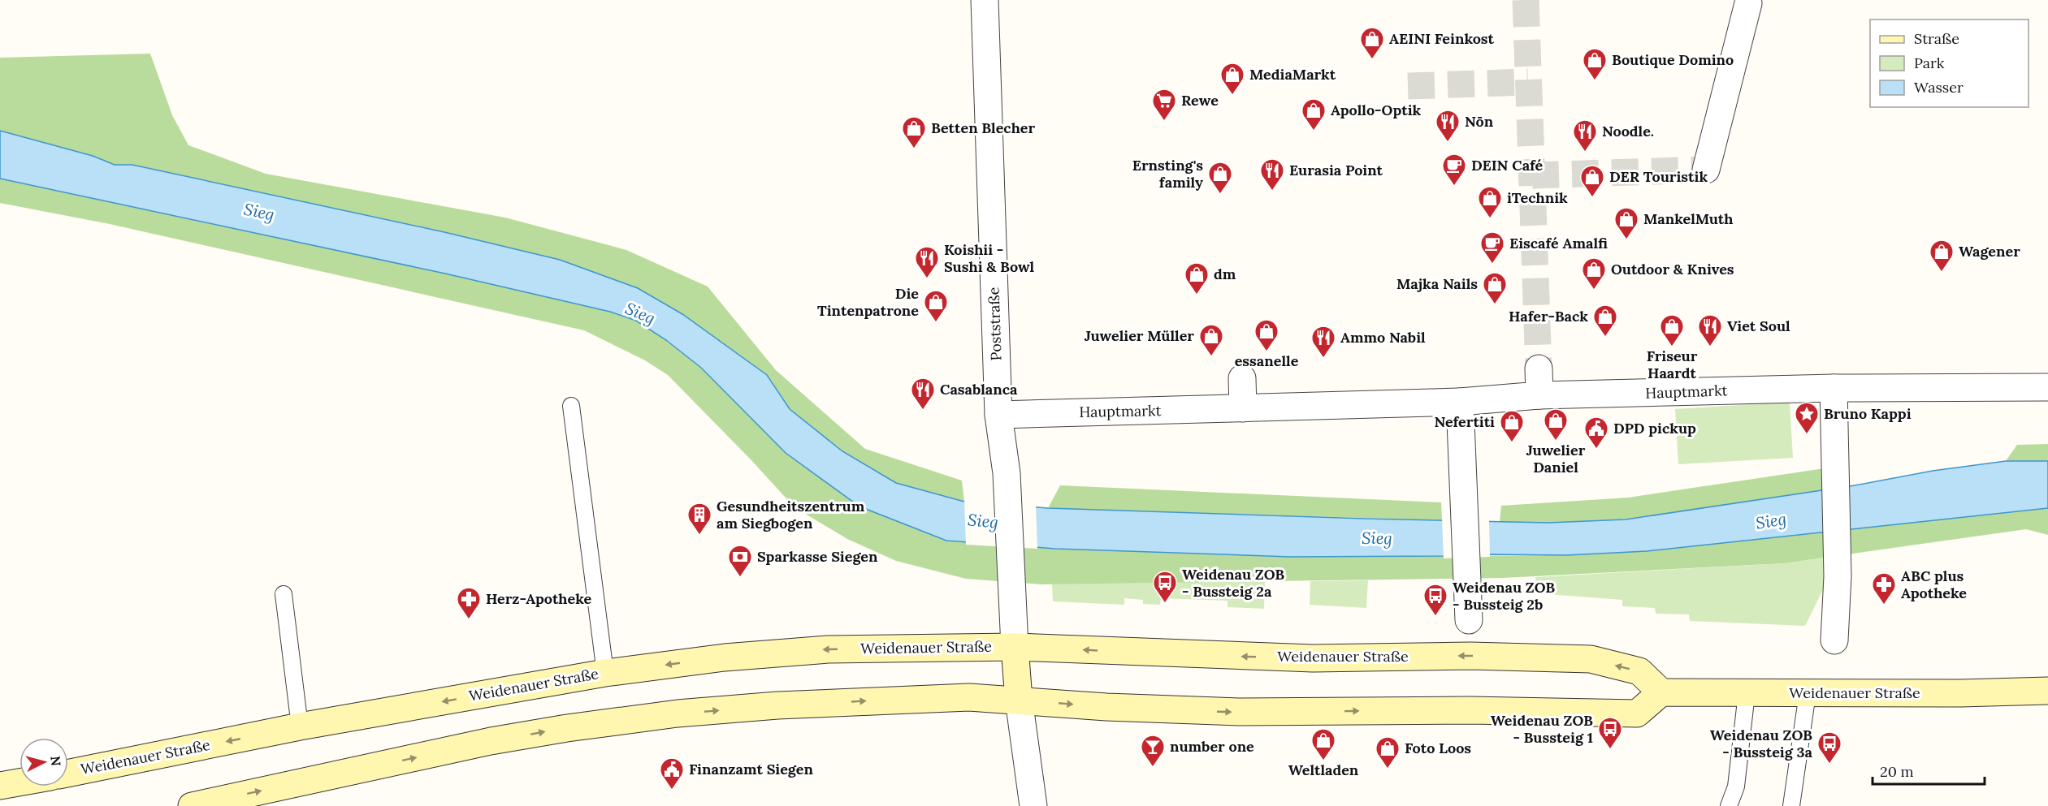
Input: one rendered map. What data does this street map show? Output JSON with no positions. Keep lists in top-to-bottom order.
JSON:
{
  "streets": {
    "main road": ["Weidenauer Straße"],
    "street": ["Poststraße", "Hauptmarkt"]
  },
  "crossings": [
    ["Poststraße", "Hauptmarkt"],
    ["Poststraße", "Weidenauer Straße"]
  ],
  "water": ["Sieg"],
  "places": {
    "shop": [
      "AEINI Feinkost",
      "Boutique Domino",
      "MediaMarkt",
      "Apollo-Optik",
      "Betten Blecher",
      "Ernsting's family",
      "DER Touristik",
      "iTechnik",
      "MankelMuth",
      "Wagener",
      "Outdoor & Knives",
      "dm",
      "Majka Nails",
      "Die Tintenpatrone",
      "Hafer-Back",
      "Friseur Haardt",
      "essanelle",
      "Juwelier Müller",
      "Juwelier Daniel",
      "Nefertiti",
      "Weltladen",
      "Foto Loos"
    ],
    "supermarket": ["Rewe"],
    "restaurant": [
      "Nōn",
      "Noodle.",
      "Eurasia Point",
      "Koishii - Sushi & Bowl",
      "Viet Soul",
      "Ammo Nabil",
      "Casablanca"
    ],
    "cafe": ["DEIN Café", "Eiscafé Amalfi"],
    "place": ["Bruno Kappi"],
    "public building": ["DPD pickup", "Finanzamt Siegen"],
    "building": ["Gesundheitszentrum am Siegbogen"],
    "bank": ["Sparkasse Siegen"],
    "bus stop": [
      "Weidenau ZOB - Bussteig 2a",
      "Weidenau ZOB - Bussteig 2b",
      "Weidenau ZOB - Bussteig 1",
      "Weidenau ZOB - Bussteig 3a"
    ],
    "pharmacy": ["ABC plus Apotheke", "Herz-Apotheke"],
    "bar": ["number one"]
  },
  "legend": ["Straße", "Park", "Wasser"],
  "scale_bar": "20 m",
  "north": "right"
}
